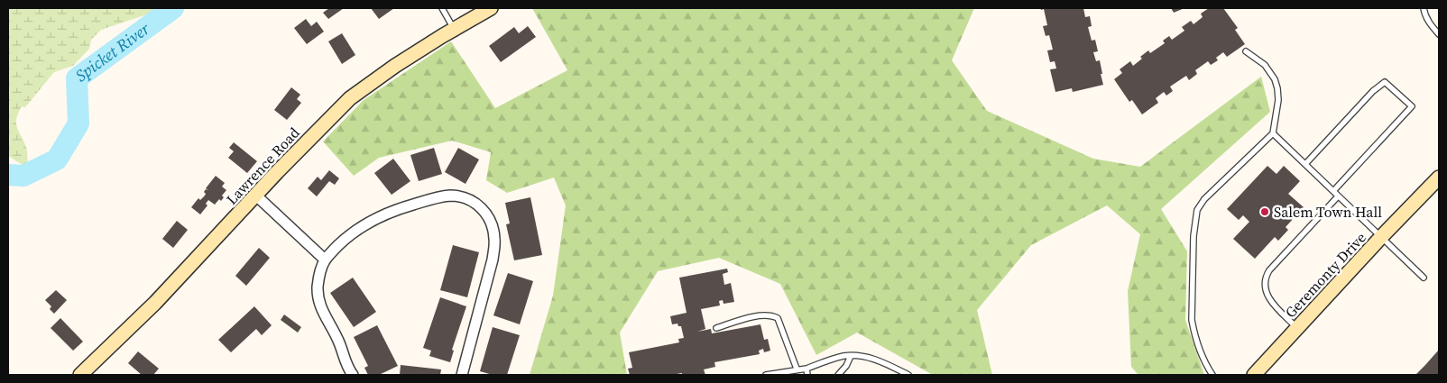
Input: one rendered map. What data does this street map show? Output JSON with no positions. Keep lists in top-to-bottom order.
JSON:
{
  "streets": {
    "street": ["Lawrence Road", "Geremonty Drive"]
  },
  "water": ["Spicket River"],
  "places": ["Salem Town Hall"]
}
